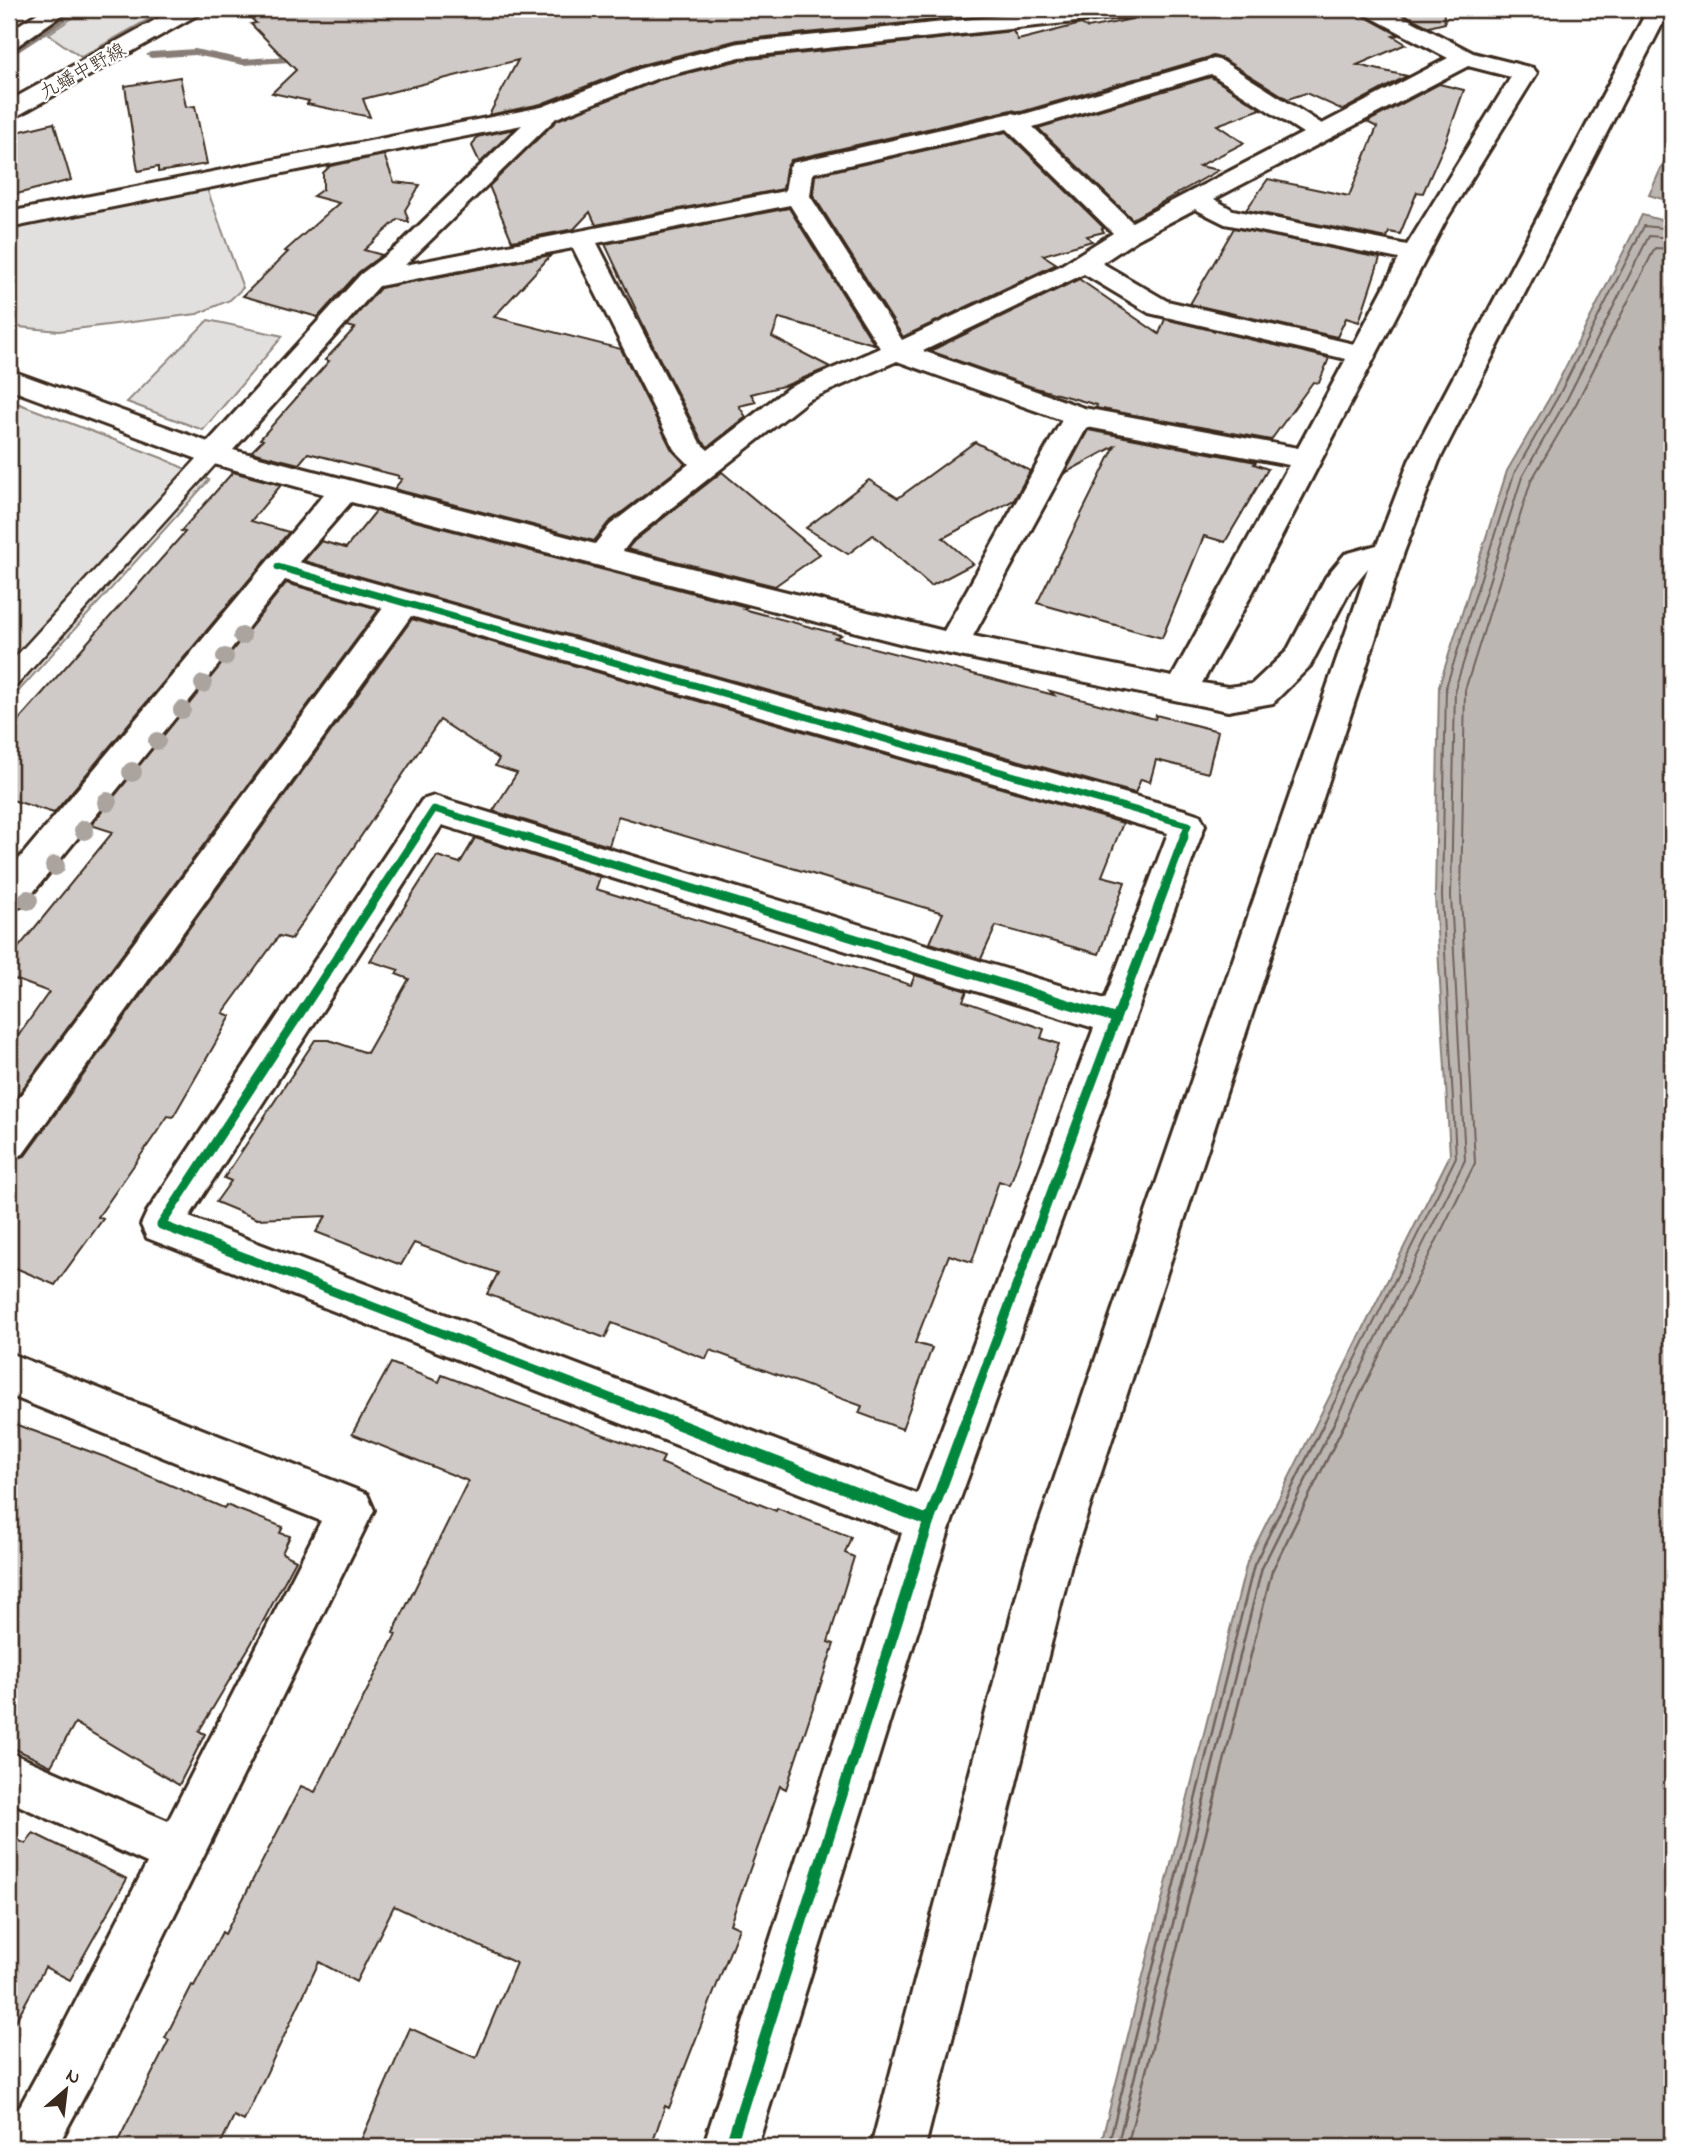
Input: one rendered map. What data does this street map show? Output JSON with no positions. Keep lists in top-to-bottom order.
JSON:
{
  "streets": {
    "street": ["九蟠中野線"]
  },
  "north": "top right"
}
